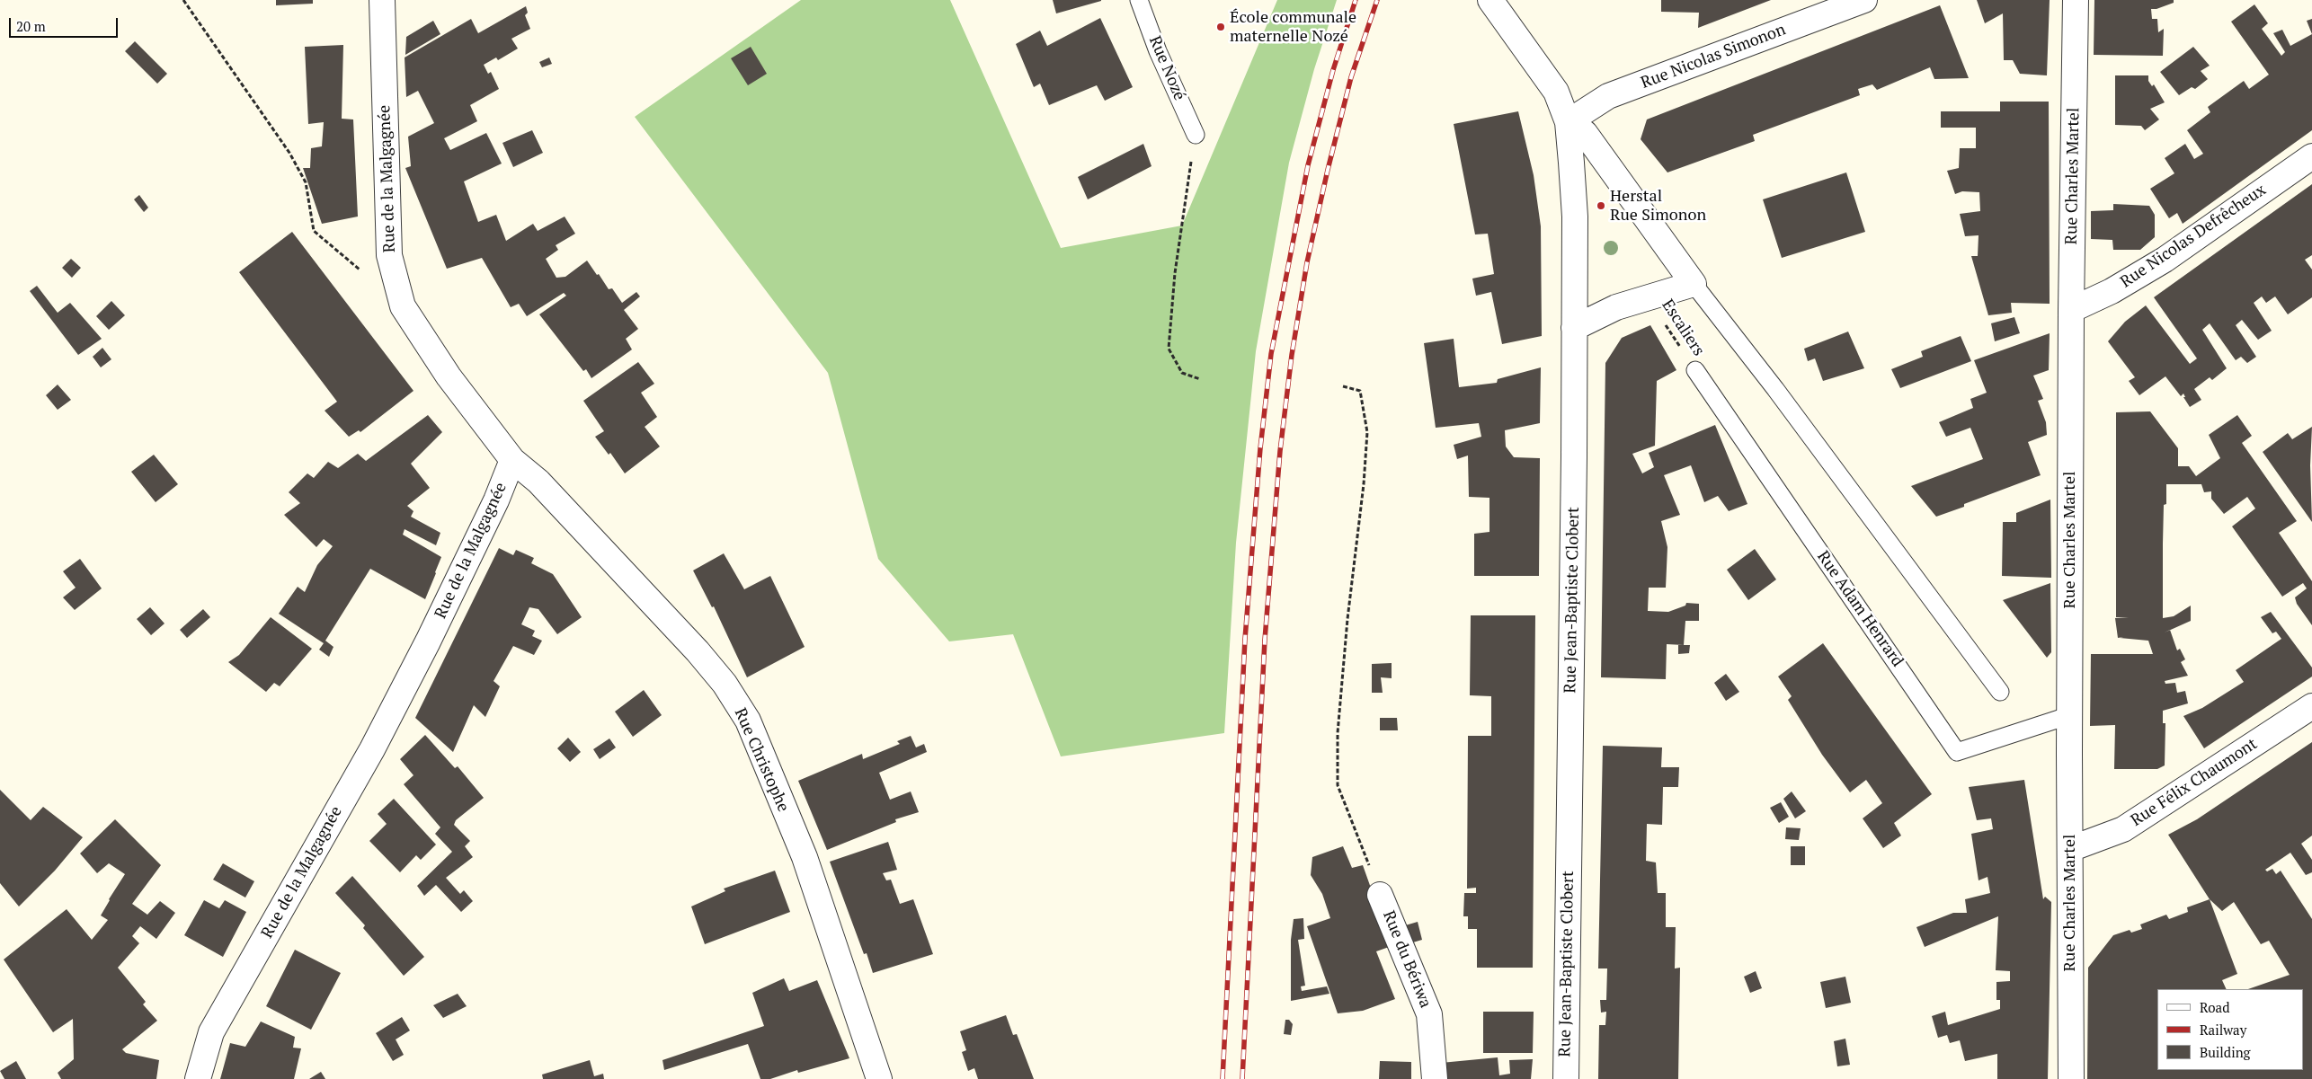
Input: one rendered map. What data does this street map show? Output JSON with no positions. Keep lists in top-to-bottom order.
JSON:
{
  "streets": {
    "street": [
      "Rue Nicolas Simonon",
      "Rue Charles Martel",
      "Rue de la Malgagnée",
      "Rue Nicolas Defrêcheux",
      "Rue Jean-Baptiste Clobert",
      "Rue Christophe",
      "Rue Félix Chaumont",
      "Rue du Bériwa"
    ],
    "lane": ["Rue Nozé", "Rue Adam Henrard"],
    "path": ["Escaliers"]
  },
  "crossings": [
    ["Rue Nicolas Simonon", "Rue Jean-Baptiste Clobert"],
    ["Rue Charles Martel", "Rue Nicolas Defrêcheux"],
    ["Rue Charles Martel", "Rue Adam Henrard"],
    ["Rue Charles Martel", "Rue Félix Chaumont"],
    ["Rue de la Malgagnée", "Rue Christophe"],
    ["Escaliers", "Rue Adam Henrard"]
  ],
  "places": ["École communale maternelle Nozé", "Herstal Rue Simonon"],
  "legend": ["Road", "Railway", "Building"],
  "scale_bar": "20 m"
}
